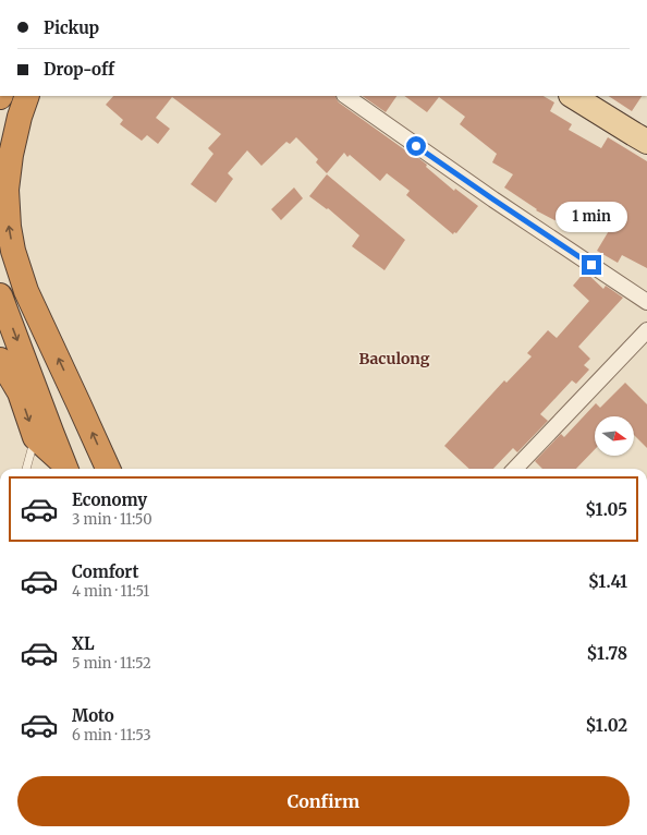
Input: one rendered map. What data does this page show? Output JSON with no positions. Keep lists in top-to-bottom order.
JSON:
{
  "districts": ["Baculong"],
  "north": "right",
  "page": {
    "banner": ["Pickup", "Drop-off"],
    "bubble": "1 min",
    "list": [
      {
        "name": "Economy",
        "note": "3 min · 11:50",
        "value": "$1.05"
      },
      {
        "name": "Comfort",
        "note": "4 min · 11:51",
        "value": "$1.41"
      },
      {
        "name": "XL",
        "note": "5 min · 11:52",
        "value": "$1.78"
      },
      {
        "name": "Moto",
        "note": "6 min · 11:53",
        "value": "$1.02"
      }
    ],
    "buttons": "Confirm"
  }
}
